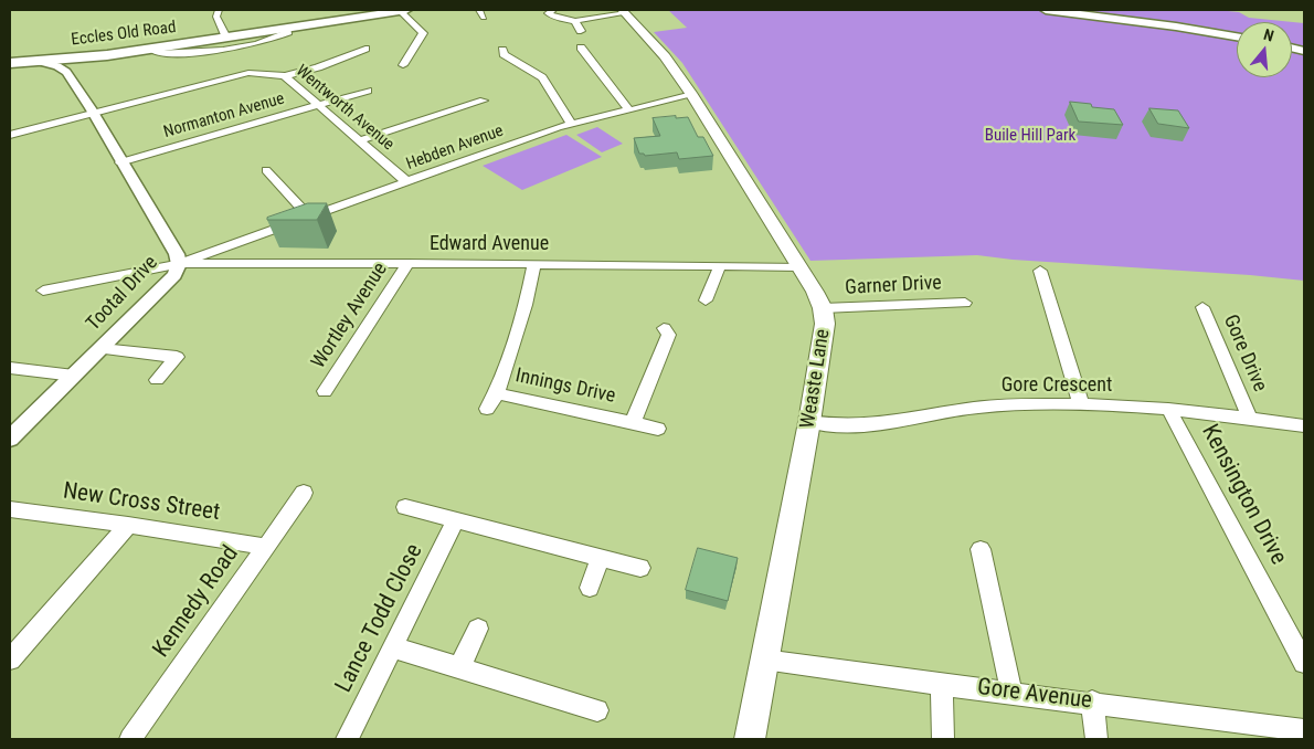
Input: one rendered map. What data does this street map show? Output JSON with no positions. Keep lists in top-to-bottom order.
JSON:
{
  "streets": {
    "main road": ["Eccles Old Road", "Weaste Lane"],
    "street": [
      "Wentworth Avenue",
      "Normanton Avenue",
      "Hebden Avenue",
      "Edward Avenue",
      "Garner Drive",
      "Tootal Drive",
      "Wortley Avenue",
      "Gore Drive",
      "Gore Crescent",
      "Innings Drive",
      "Kensington Drive",
      "New Cross Street",
      "Kennedy Road",
      "Lance Todd Close",
      "Gore Avenue"
    ]
  },
  "crossings": [
    ["Eccles Old Road", "Tootal Drive"],
    ["Wentworth Avenue", "Normanton Avenue"],
    ["Wentworth Avenue", "Hebden Avenue"],
    ["Wentworth Avenue", "Tootal Drive"],
    ["Normanton Avenue", "Tootal Drive"],
    ["Hebden Avenue", "Edward Avenue"],
    ["Hebden Avenue", "Tootal Drive"],
    ["Hebden Avenue", "Weaste Lane"],
    ["Edward Avenue", "Tootal Drive"],
    ["Edward Avenue", "Wortley Avenue"],
    ["Edward Avenue", "Weaste Lane"],
    ["Edward Avenue", "Innings Drive"],
    ["Garner Drive", "Weaste Lane"],
    ["Gore Drive", "Gore Crescent"],
    ["Weaste Lane", "Gore Crescent"],
    ["Weaste Lane", "Gore Avenue"],
    ["Gore Crescent", "Kensington Drive"],
    ["New Cross Street", "Kennedy Road"]
  ],
  "parks": ["Buile Hill Park"],
  "north": "top"
}
